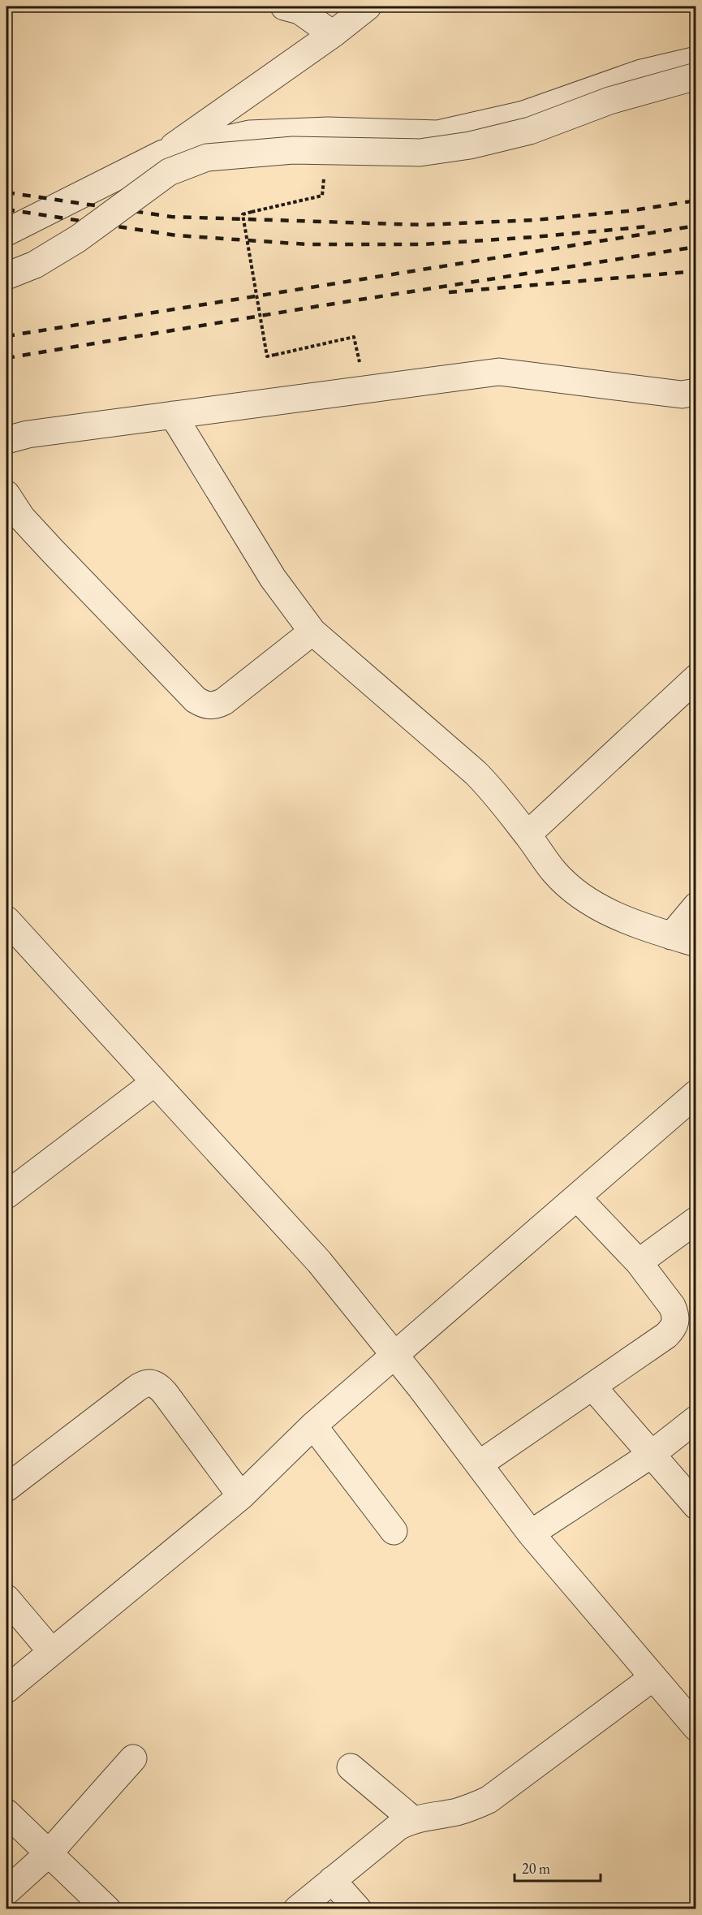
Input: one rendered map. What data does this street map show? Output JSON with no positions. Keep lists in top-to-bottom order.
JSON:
{
  "scale_bar": "20 m"
}
